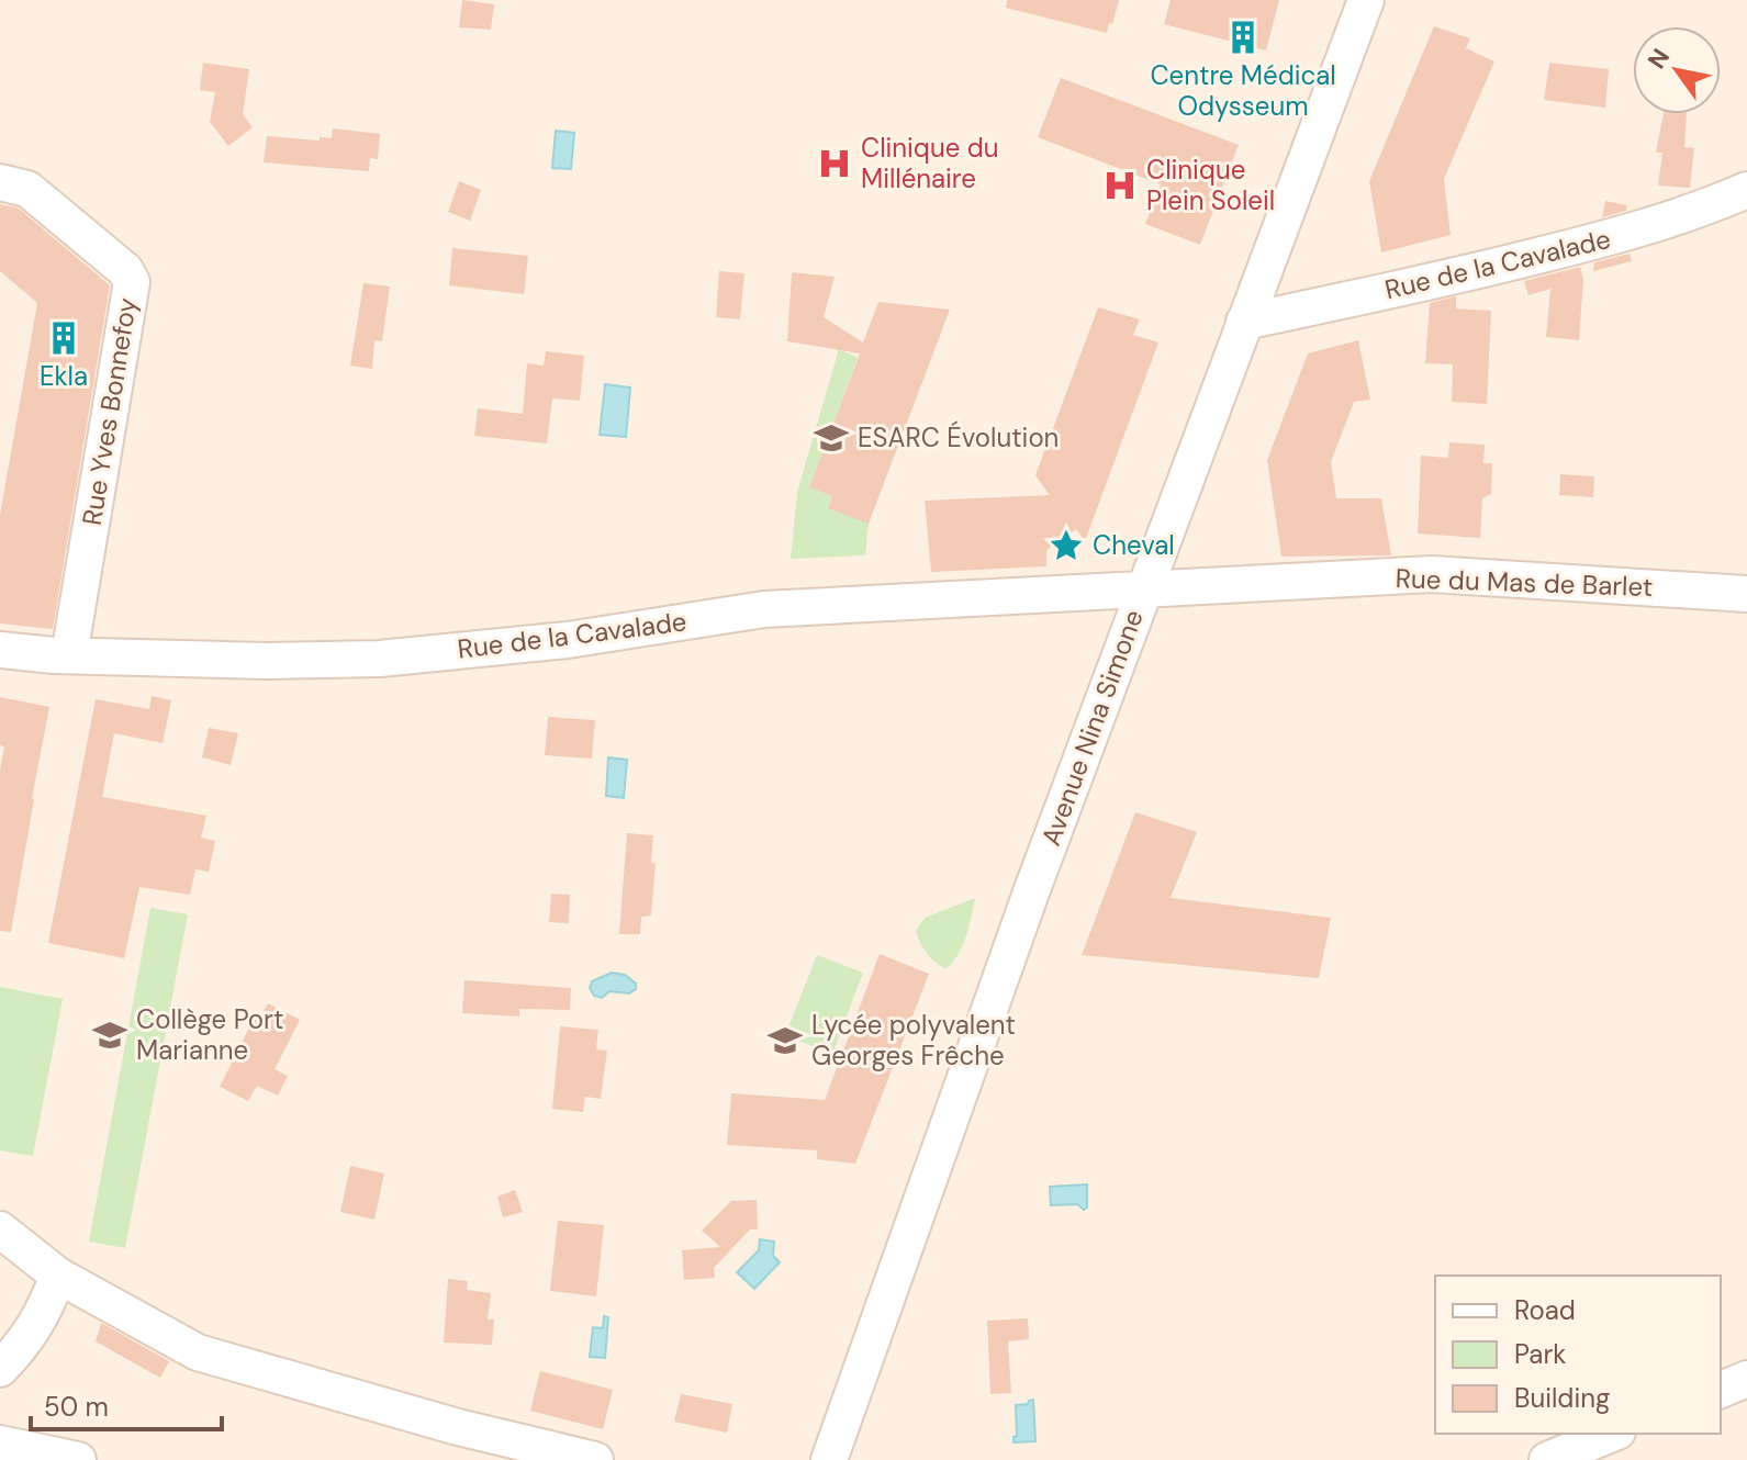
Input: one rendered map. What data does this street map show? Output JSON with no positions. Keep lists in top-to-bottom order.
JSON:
{
  "streets": {
    "street": [
      "Rue de la Cavalade",
      "Rue Yves Bonnefoy",
      "Rue du Mas de Barlet",
      "Avenue Nina Simone"
    ]
  },
  "crossings": [
    ["Rue de la Cavalade", "Rue Yves Bonnefoy"],
    ["Rue de la Cavalade", "Rue du Mas de Barlet"],
    ["Rue de la Cavalade", "Avenue Nina Simone"],
    ["Rue du Mas de Barlet", "Avenue Nina Simone"]
  ],
  "places": {
    "building": ["Centre Médical Odysseum", "Ekla"],
    "hospital": ["Clinique du Millénaire", "Clinique Plein Soleil"],
    "school or university": ["ESARC Évolution", "Collège Port Marianne", "Lycée polyvalent Georges Frêche"],
    "place": ["Cheval"]
  },
  "legend": ["Road", "Park", "Building"],
  "scale_bar": "50 m",
  "north": "top left"
}
